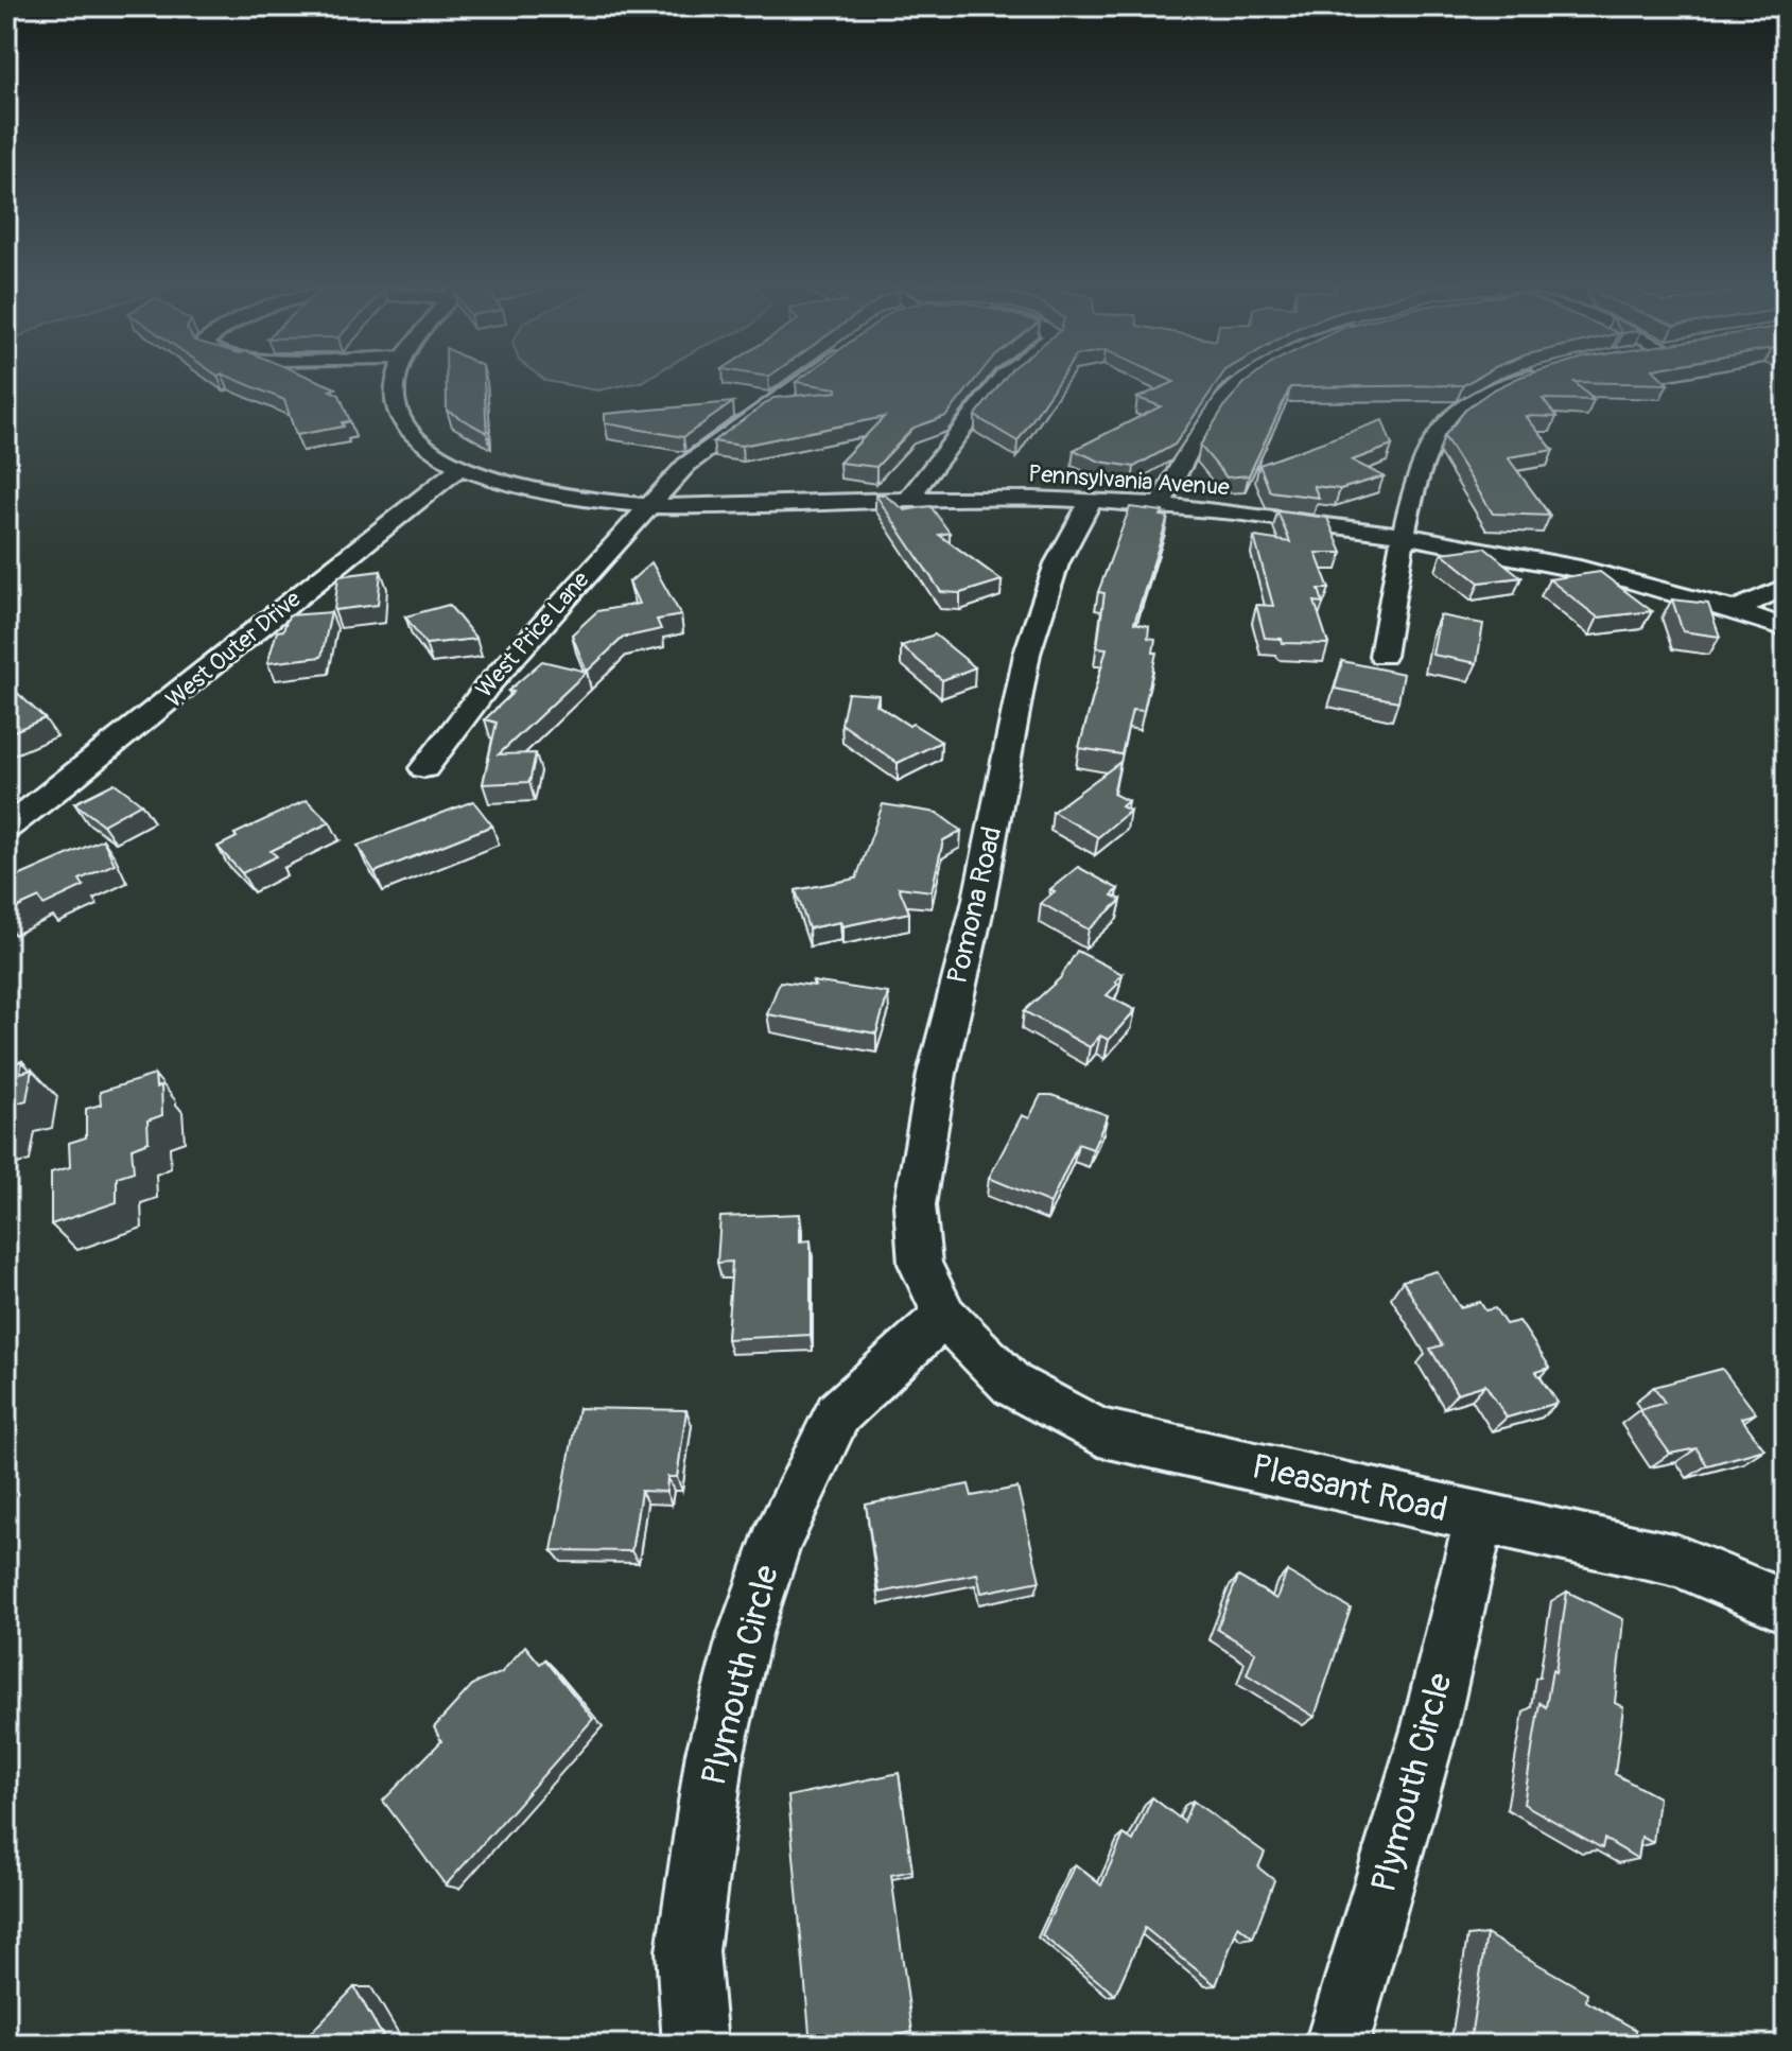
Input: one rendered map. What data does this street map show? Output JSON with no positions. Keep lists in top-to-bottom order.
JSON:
{
  "streets": {
    "street": [
      "Pennsylvania Avenue",
      "West Price Lane",
      "West Outer Drive",
      "Pomona Road",
      "Pleasant Road",
      "Plymouth Circle"
    ]
  },
  "crossings": [
    ["Pennsylvania Avenue", "West Price Lane"],
    ["Pennsylvania Avenue", "West Outer Drive"],
    ["Pennsylvania Avenue", "Pomona Road"],
    ["Pomona Road", "Pleasant Road"],
    ["Pomona Road", "Plymouth Circle"],
    ["Pleasant Road", "Plymouth Circle"]
  ]
}
